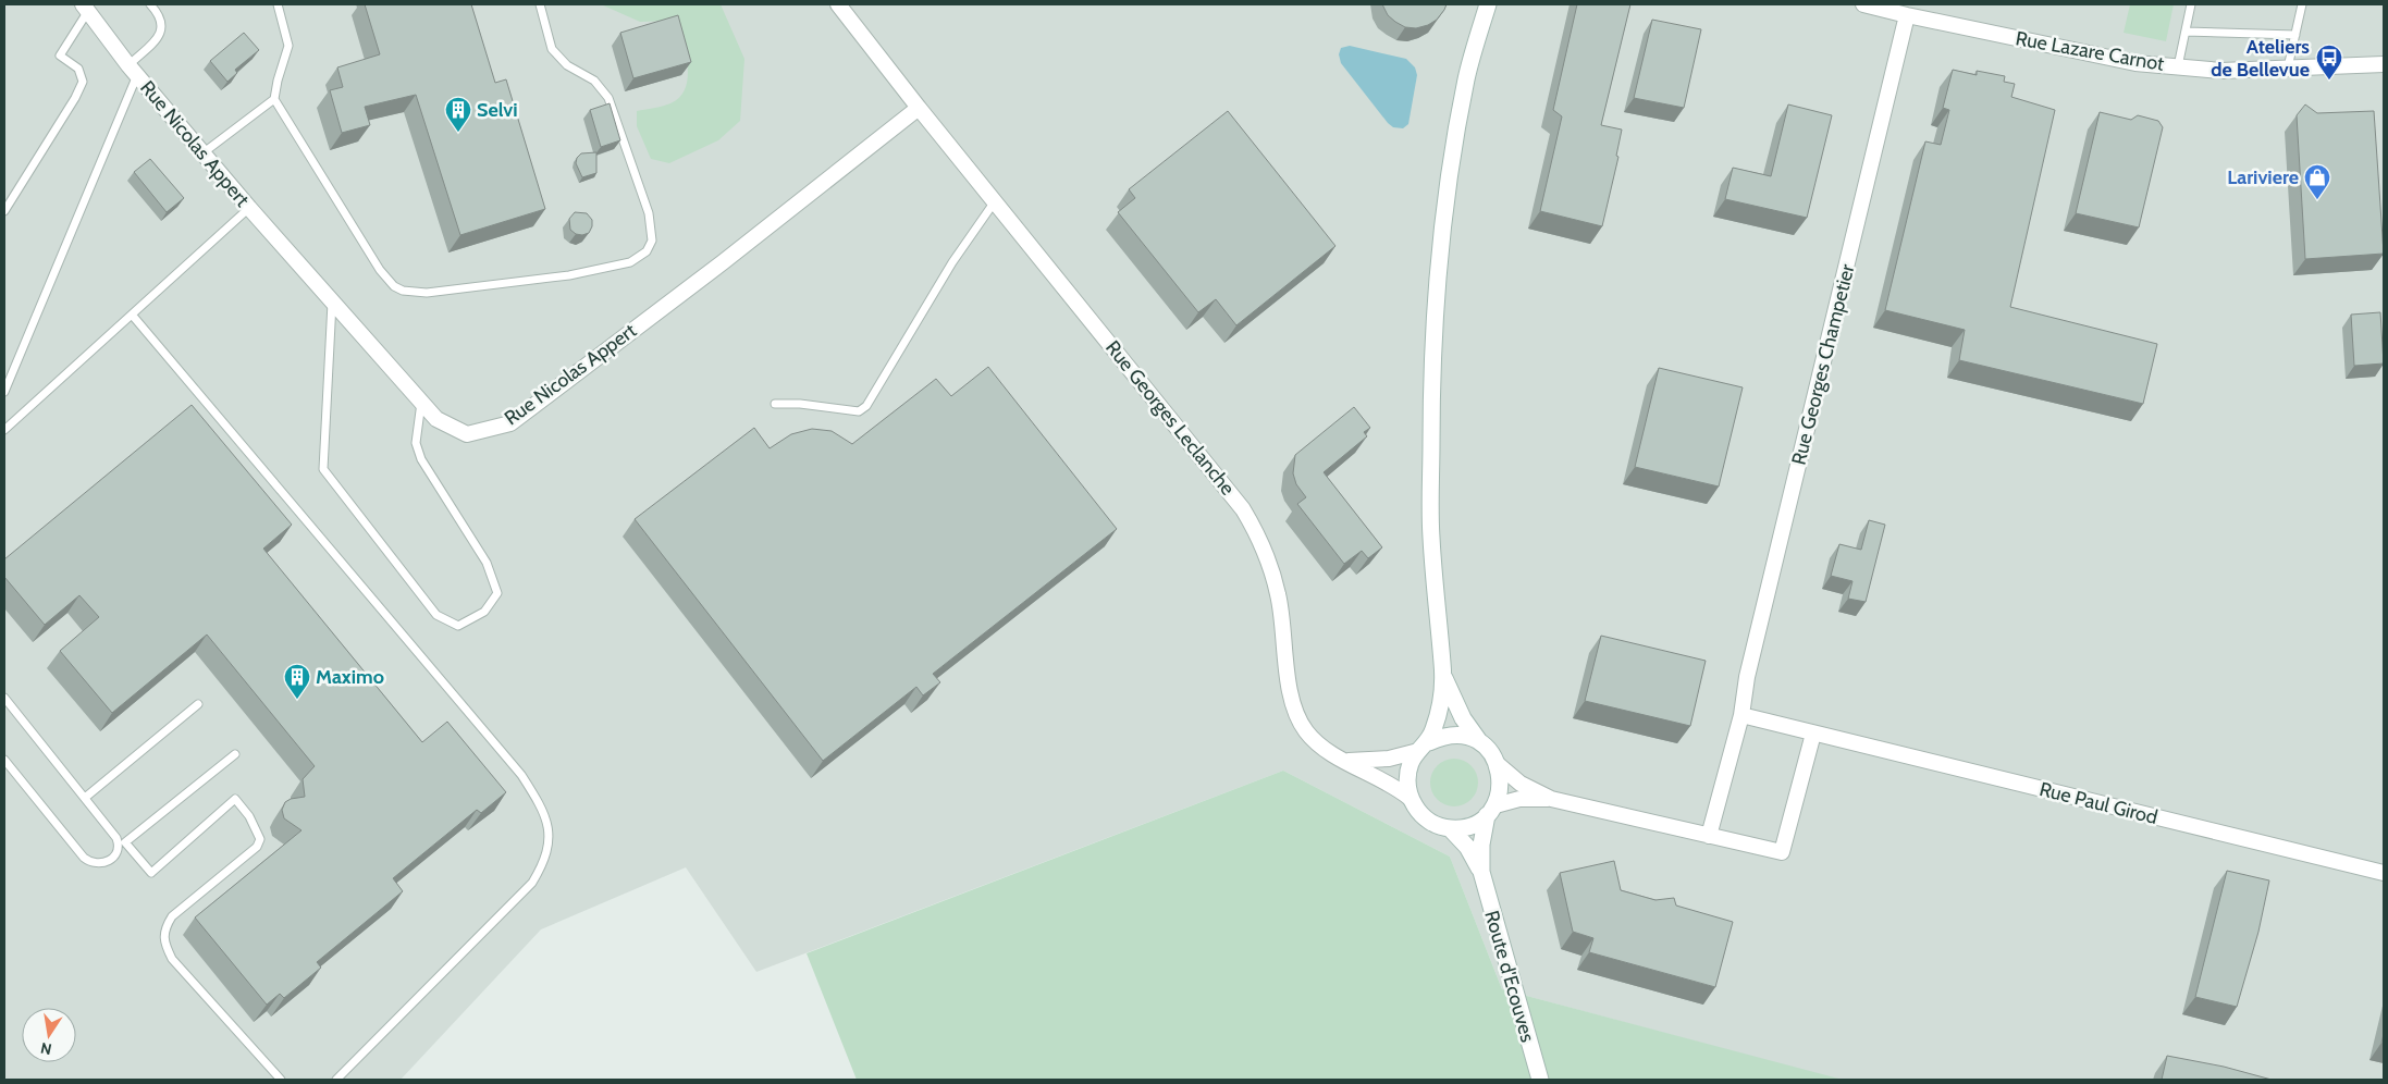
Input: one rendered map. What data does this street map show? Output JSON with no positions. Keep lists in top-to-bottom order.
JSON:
{
  "streets": {
    "main road": ["Route d'Ecouves"],
    "street": [
      "Rue Lazare Carnot",
      "Rue Nicolas Appert",
      "Rue Georges Champetier",
      "Rue Georges Leclanche",
      "Rue Paul Girod"
    ]
  },
  "crossings": [
    ["Rue Lazare Carnot", "Rue Georges Champetier"],
    ["Rue Nicolas Appert", "Rue Georges Leclanche"]
  ],
  "places": {
    "bus stop": ["Ateliers de Bellevue"],
    "building": ["Selvi", "Maximo"],
    "shop": ["Lariviere"]
  },
  "north": "bottom"
}
